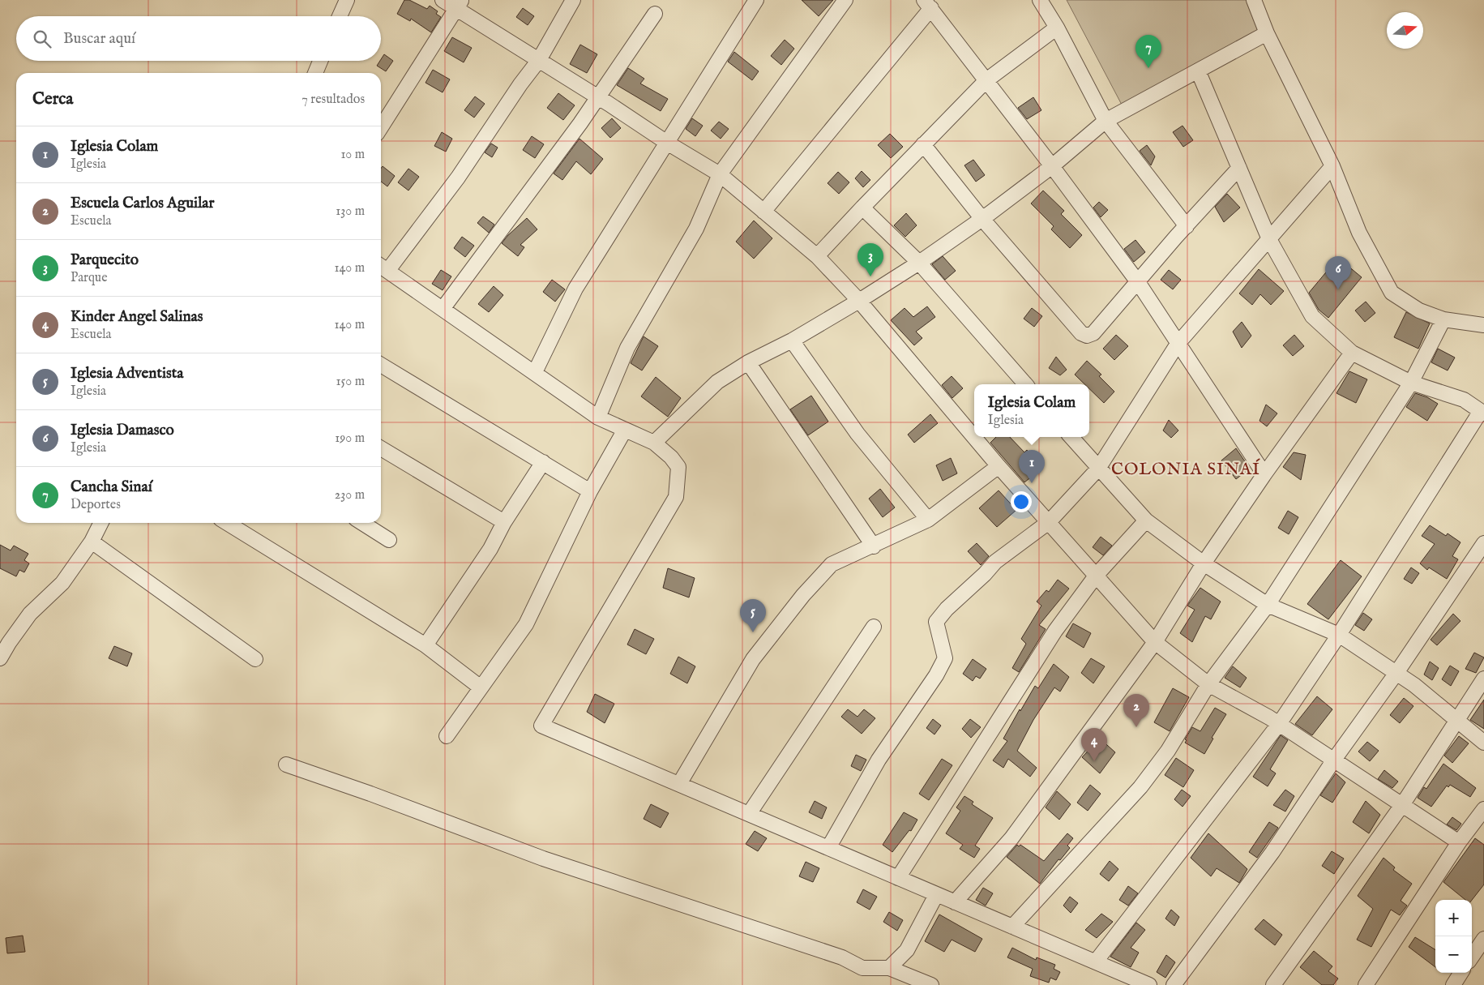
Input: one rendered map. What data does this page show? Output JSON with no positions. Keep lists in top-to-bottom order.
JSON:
{
  "districts": ["COLONIA SINAÍ"],
  "north": "right",
  "page": {
    "search": "Buscar aquí",
    "pins": [
      "7",
      "3",
      "6",
      "1",
      "5",
      "2",
      "4"
    ],
    "heading": ["Cerca", "7 resultados"],
    "list": [
      {
        "mark": "1",
        "name": "Iglesia Colam",
        "note": "Iglesia",
        "value": "10 m"
      },
      {
        "mark": "2",
        "name": "Escuela Carlos Aguilar",
        "note": "Escuela",
        "value": "130 m"
      },
      {
        "mark": "3",
        "name": "Parquecito",
        "note": "Parque",
        "value": "140 m"
      },
      {
        "mark": "4",
        "name": "Kinder Angel Salinas",
        "note": "Escuela",
        "value": "140 m"
      },
      {
        "mark": "5",
        "name": "Iglesia Adventista",
        "note": "Iglesia",
        "value": "150 m"
      },
      {
        "mark": "6",
        "name": "Iglesia Damasco",
        "note": "Iglesia",
        "value": "190 m"
      },
      {
        "mark": "7",
        "name": "Cancha Sinaí",
        "note": "Deportes",
        "value": "230 m"
      }
    ],
    "popup": ["Iglesia Colam", "Iglesia"],
    "map_buttons": ["+", "−"]
  }
}
